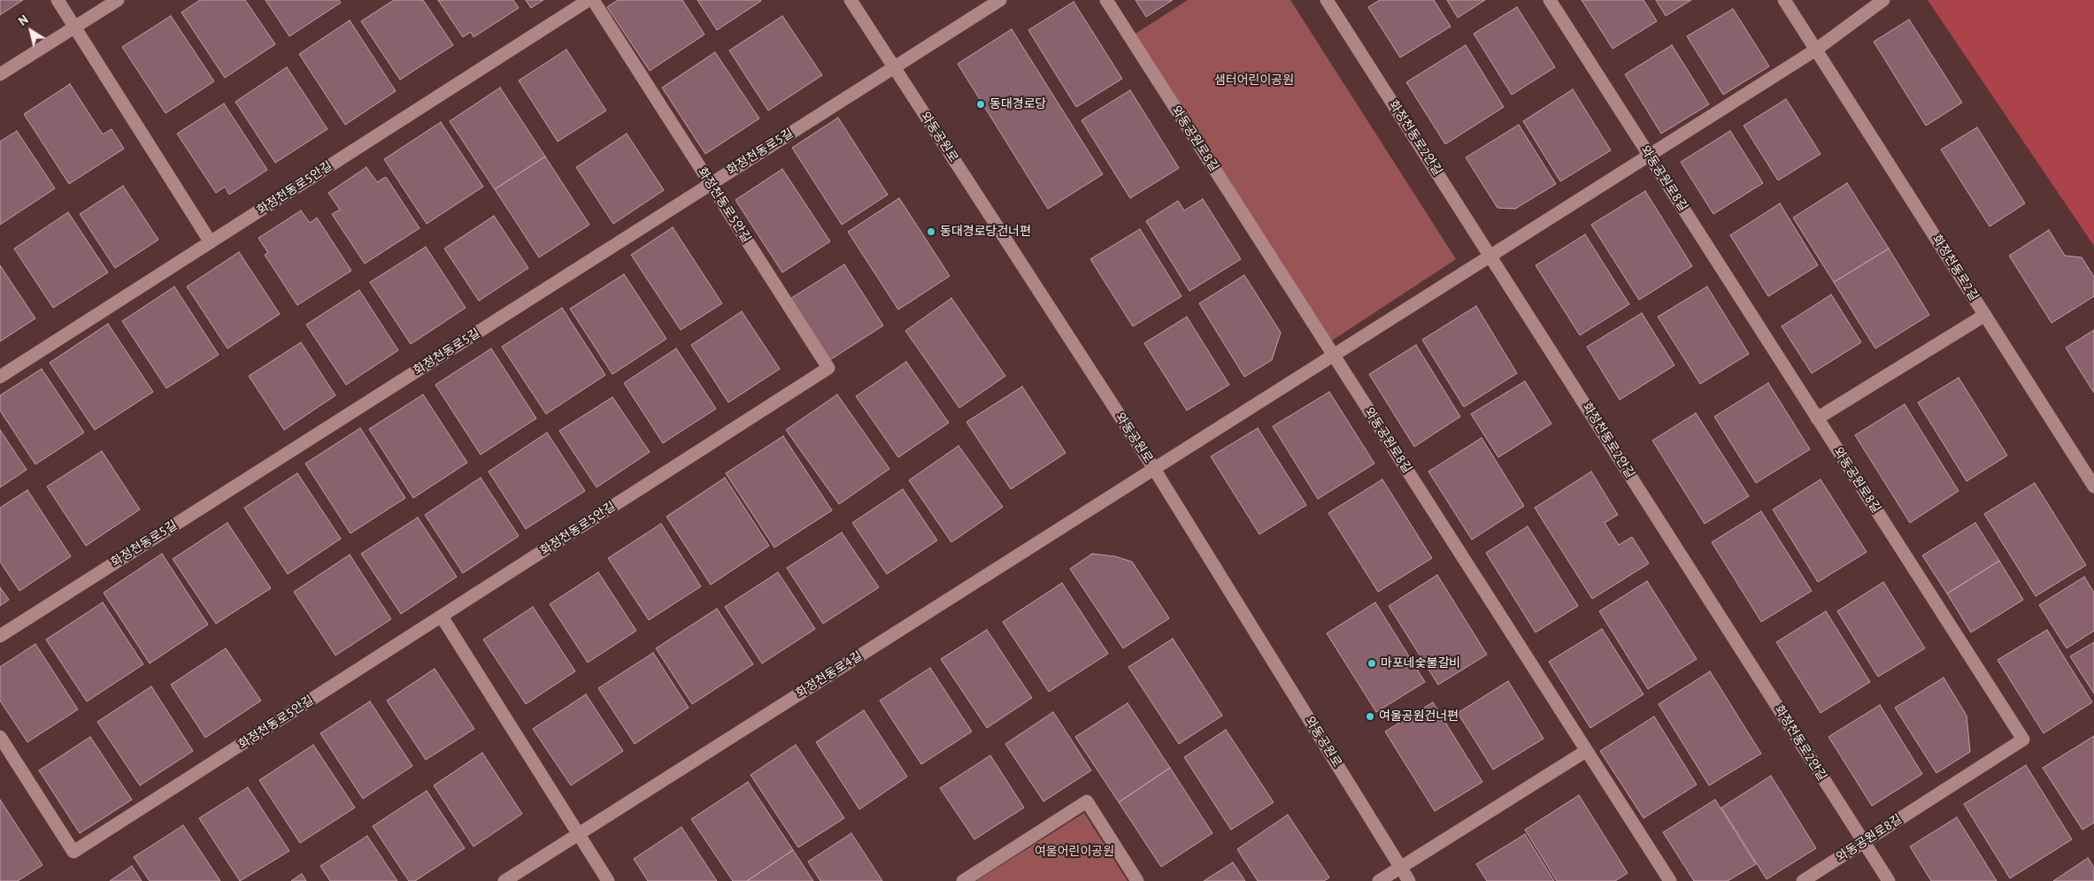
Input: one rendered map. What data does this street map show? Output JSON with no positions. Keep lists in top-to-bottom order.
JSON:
{
  "streets": {
    "street": [
      "와동공원로",
      "화정천동로2안길",
      "와동공원로8길",
      "화정천동로5길",
      "화정천동로5안길",
      "화정천동로2길",
      "화정천동로4길"
    ]
  },
  "crossings": [
    ["와동공원로", "화정천동로5길"],
    ["와동공원로", "화정천동로4길"],
    ["화정천동로2안길", "와동공원로8길"],
    ["화정천동로2안길", "화정천동로4길"],
    ["와동공원로8길", "화정천동로4길"],
    ["화정천동로5길", "화정천동로5안길"],
    ["화정천동로2길", "화정천동로4길"]
  ],
  "parks": ["샘터어린이공원", "여울어린이공원"],
  "places": [
    "동대경로당",
    "동대경로당건너편",
    "마포네숯불갈비",
    "여울공원건너편"
  ],
  "north": "top left"
}
